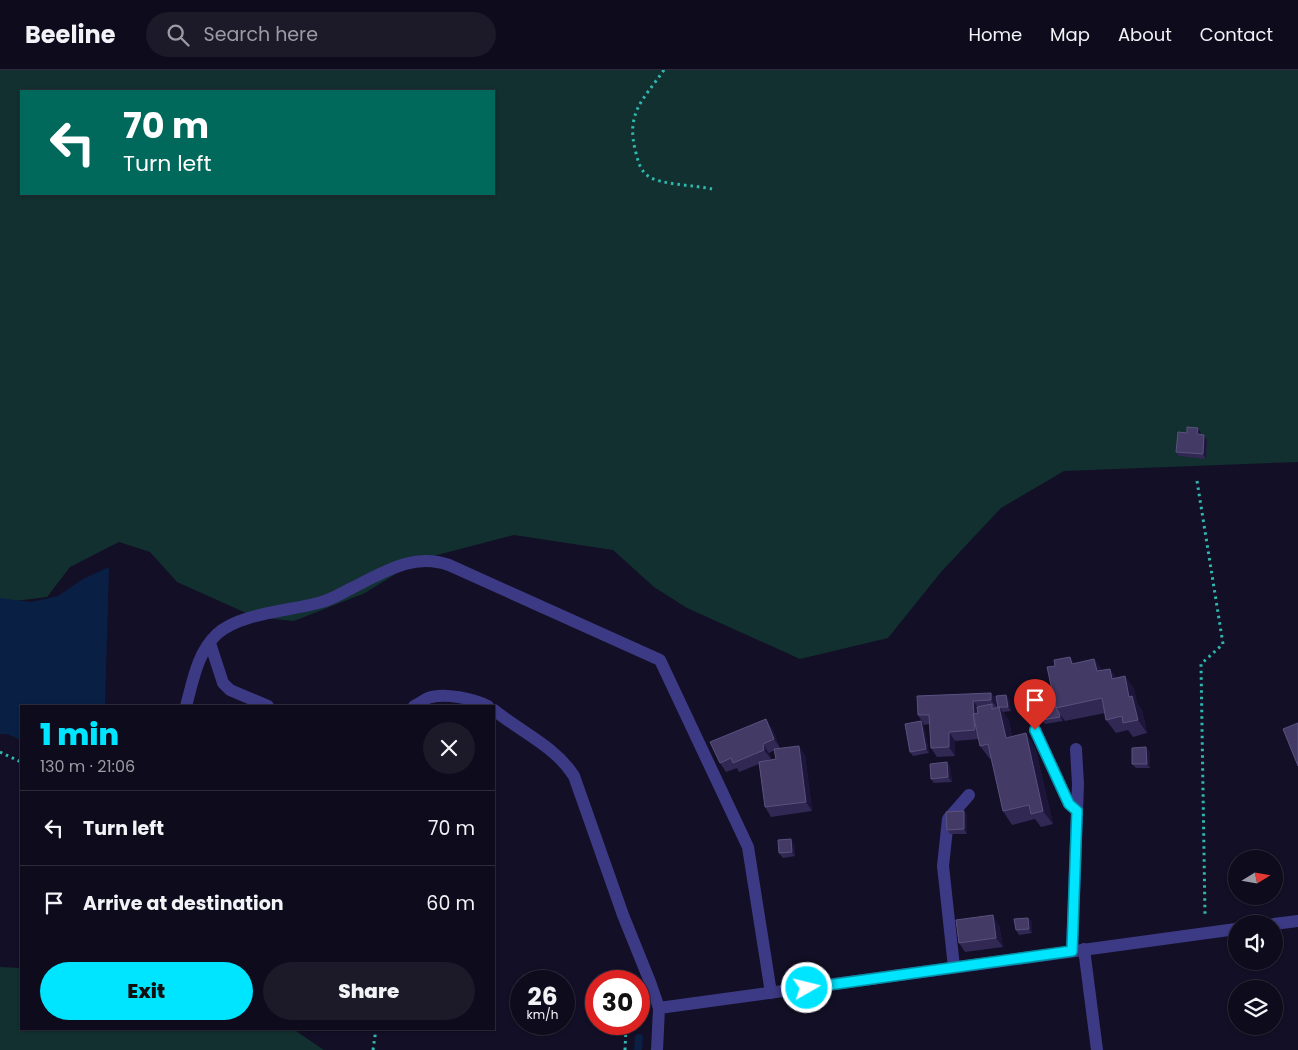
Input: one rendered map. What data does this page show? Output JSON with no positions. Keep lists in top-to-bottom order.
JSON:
{
  "north": "right",
  "page": {
    "header": "Beeline",
    "search": "Search here",
    "nav": [
      "Home",
      "Map",
      "About",
      "Contact"
    ],
    "turn": ["70 m", "Turn left"],
    "heading": ["1 min", "130 m · 21:06"],
    "list": [
      {
        "name": "Turn left",
        "value": "70 m"
      },
      {
        "name": "Arrive at destination",
        "value": "60 m"
      }
    ],
    "buttons": ["Exit", "Share"],
    "speed": "26 km/h",
    "limit": "30"
  }
}
